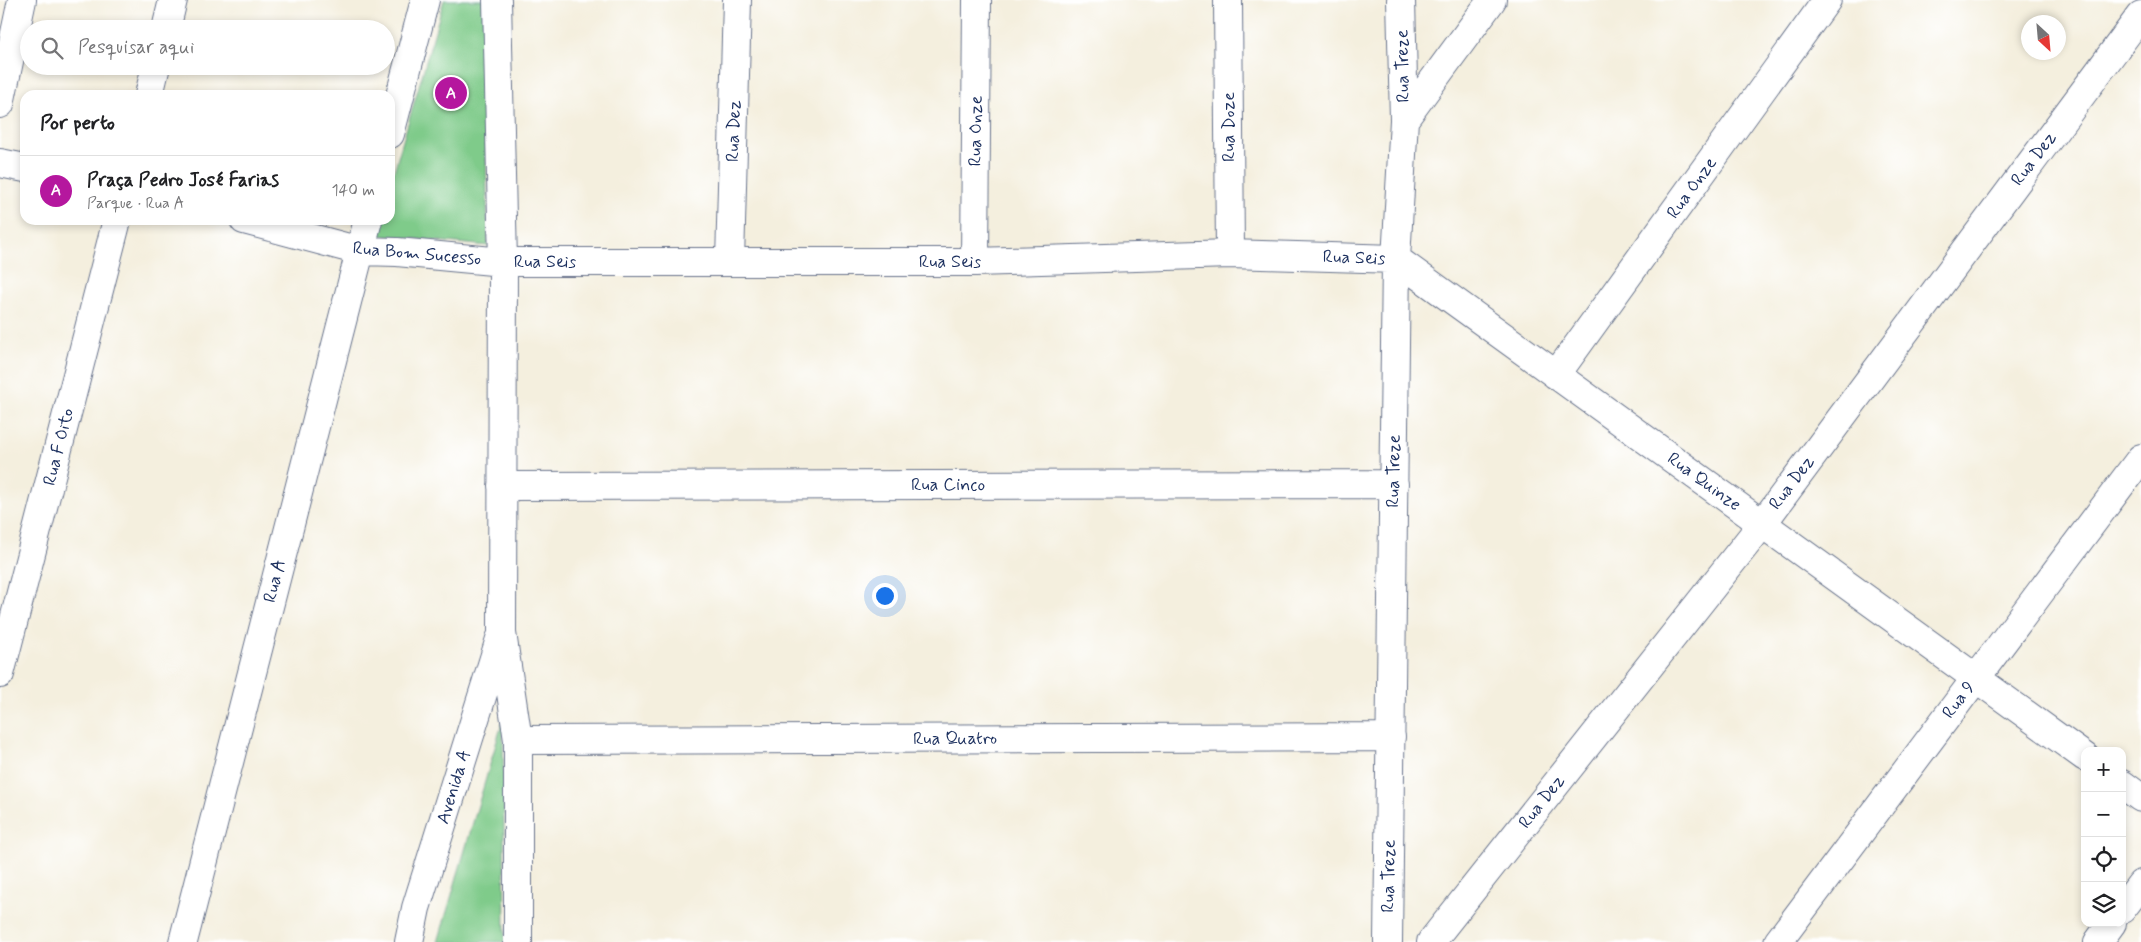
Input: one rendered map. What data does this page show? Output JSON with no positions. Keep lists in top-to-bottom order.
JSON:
{
  "streets": {
    "street": [
      "Rua Treze",
      "Rua Doze",
      "Rua Dez",
      "Rua Onze",
      "Rua Bom Sucesso",
      "Rua Seis",
      "Rua F Oito",
      "Rua Quinze",
      "Rua Cinco",
      "Rua A",
      "Rua 9",
      "Rua Quatro",
      "Avenida A"
    ]
  },
  "crossings": [
    ["Rua Treze", "Rua Seis"],
    ["Rua Treze", "Rua Quinze"],
    ["Rua Treze", "Rua Cinco"],
    ["Rua Treze", "Rua Quatro"],
    ["Rua Doze", "Rua Seis"],
    ["Rua Dez", "Rua Seis"],
    ["Rua Dez", "Rua Quinze"],
    ["Rua Onze", "Rua Seis"],
    ["Rua Onze", "Rua Quinze"],
    ["Rua Bom Sucesso", "Rua Seis"],
    ["Rua Bom Sucesso", "Rua A"],
    ["Rua Seis", "Rua Quinze"],
    ["Rua Quinze", "Rua 9"]
  ],
  "north": "bottom right",
  "page": {
    "search": "Pesquisar aqui",
    "pins": "A",
    "heading": "Por perto",
    "list": [
      {
        "mark": "A",
        "name": "Praça Pedro José Farias",
        "note": "Parque · Rua A",
        "value": "140 m"
      }
    ],
    "map_buttons": ["+", "−"]
  }
}
